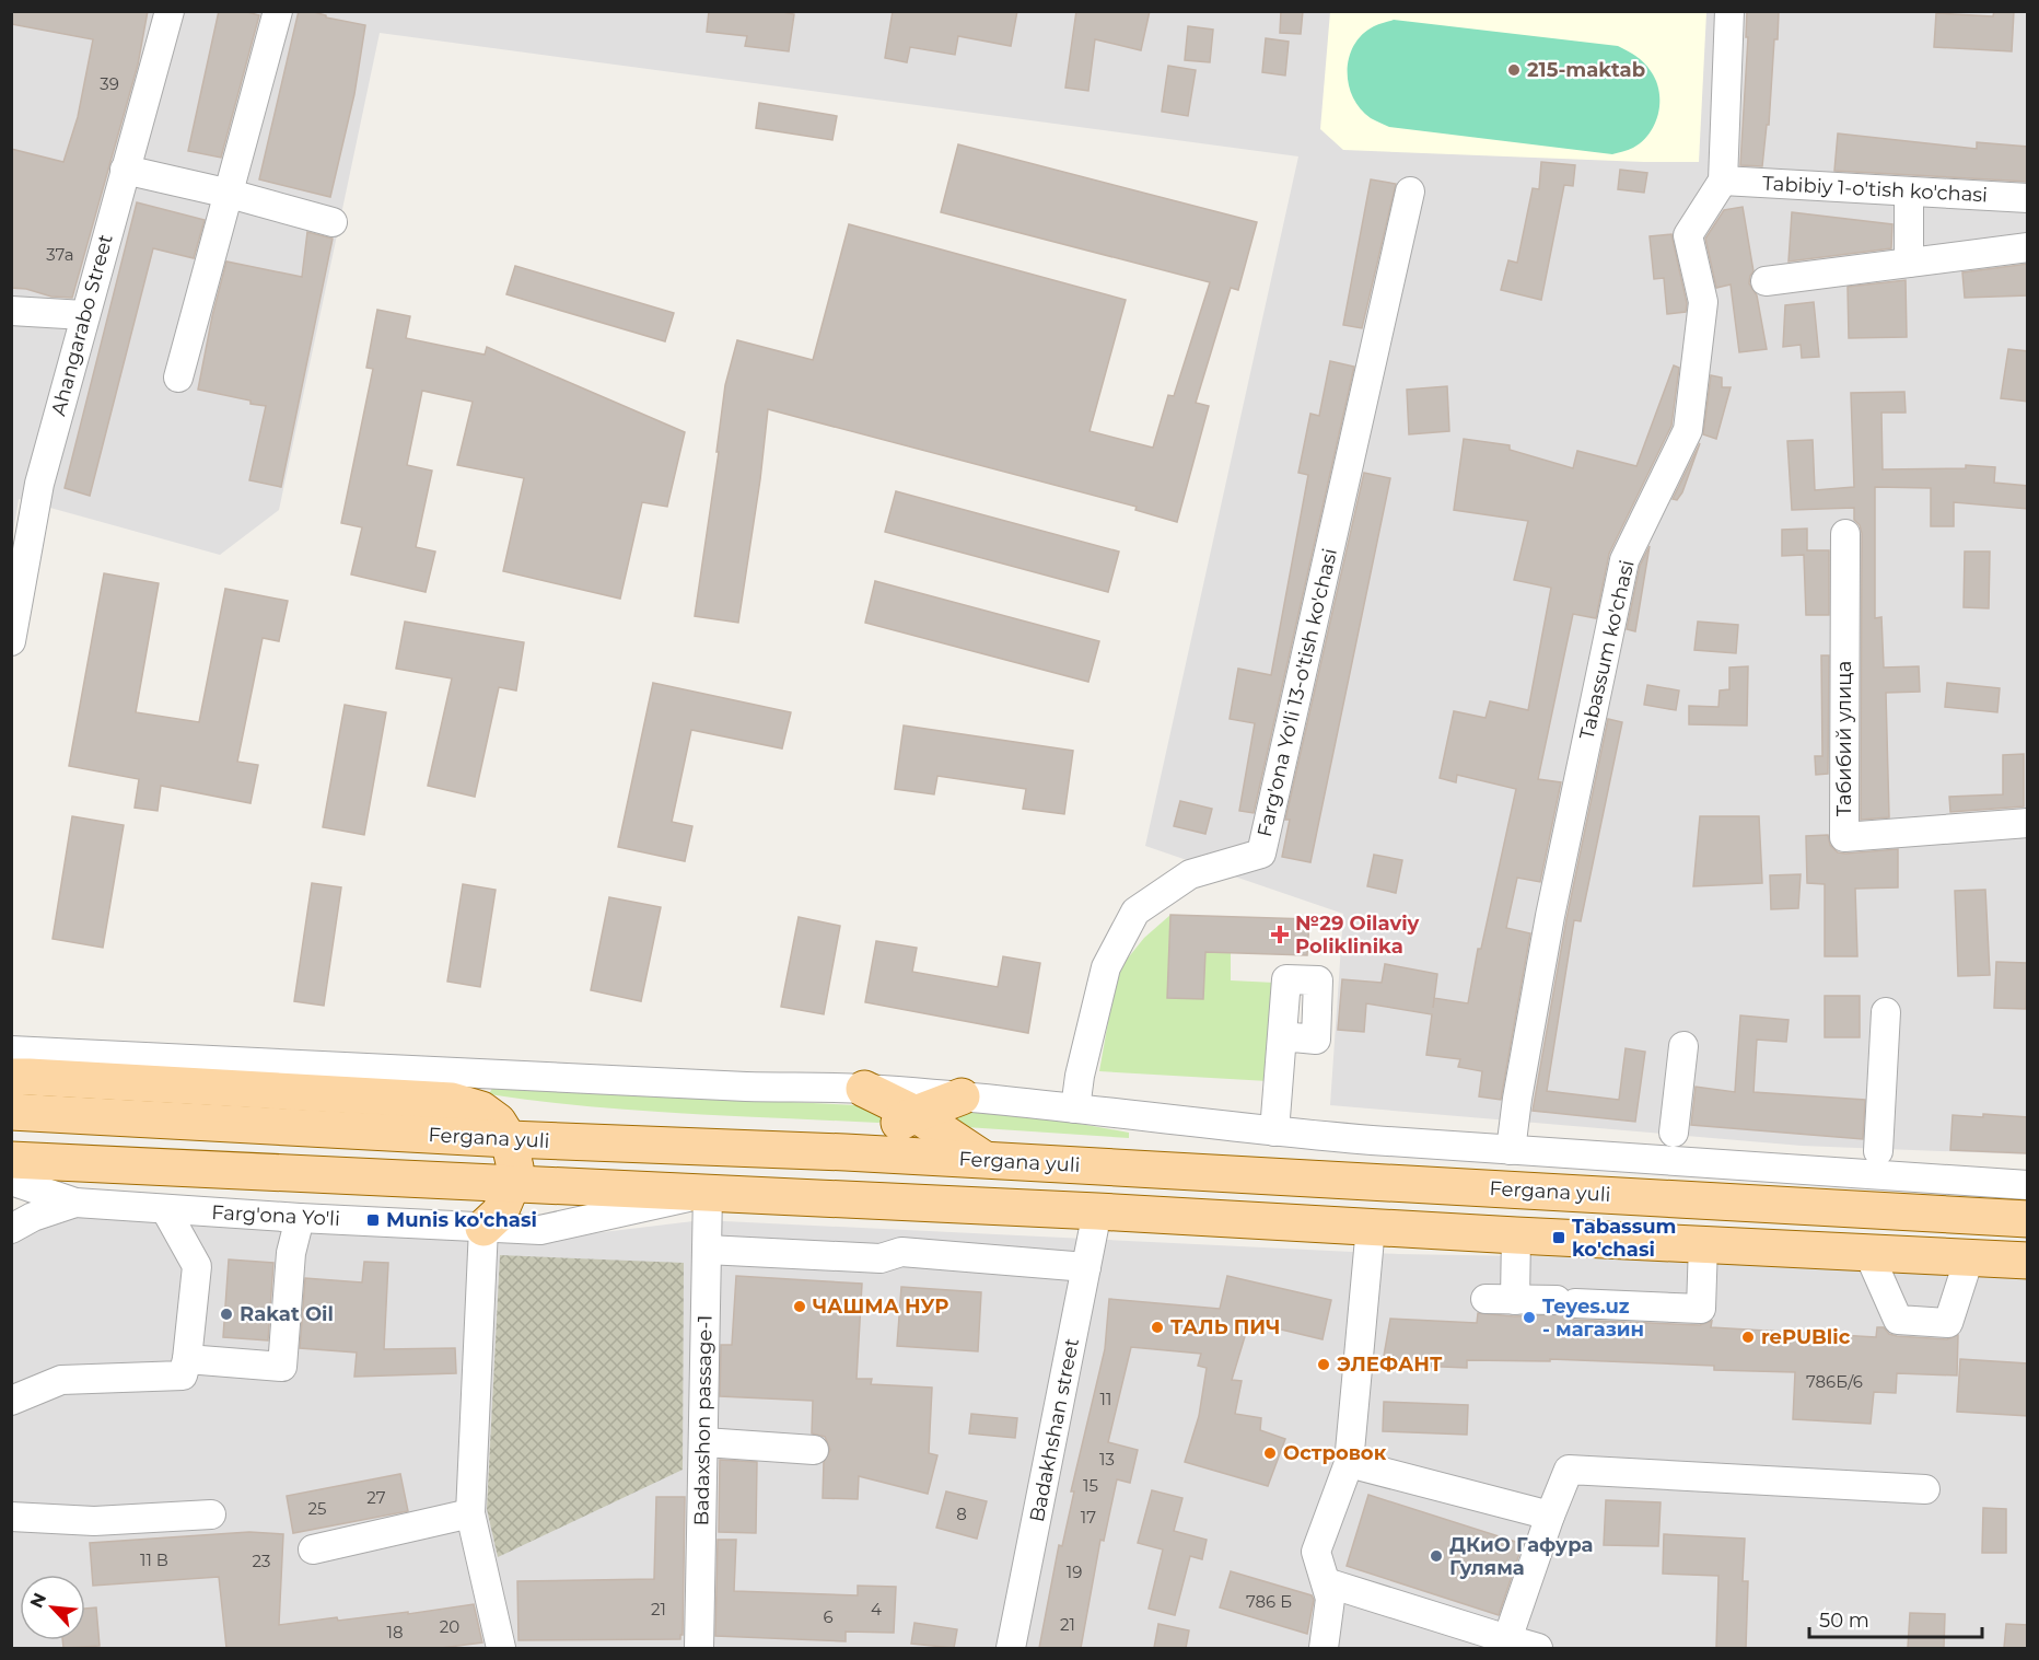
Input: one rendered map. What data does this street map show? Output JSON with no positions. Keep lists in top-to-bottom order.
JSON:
{
  "streets": {
    "main road": ["Fergana yuli"],
    "street": [
      "Tabibiy 1-o'tish ko'chasi",
      "Ahangarabo Street",
      "Tabassum ko'chasi",
      "Farg'ona Yo'li 13-o'tish ko'chasi",
      "Табибий улица",
      "Farg'ona Yo'li",
      "Badaxshon passage-1",
      "Badakhshan street"
    ]
  },
  "crossings": [
    ["Tabibiy 1-o'tish ko'chasi", "Tabassum ko'chasi"],
    ["Farg'ona Yo'li", "Badaxshon passage-1"]
  ],
  "places": {
    "other": [
      "215-maktab",
      "ЧАШМА НУР",
      "Rakat Oil",
      "Teyes.uz - магазин",
      "ТАЛЬ ПИЧ",
      "rePUBlic",
      "ЭЛЕФАНТ",
      "Островок",
      "ДКиО Гафура Гуляма"
    ],
    "health": ["№29 Oilaviy Poliklinika"],
    "transit": ["Munis ko'chasi", "Tabassum ko'chasi"]
  },
  "house_numbers": [
    "39",
    "37a",
    "786Б/6",
    "11",
    "13",
    "15",
    "27",
    "25",
    "8",
    "17",
    "11 В",
    "23",
    "19",
    "786 Б",
    "21",
    "4",
    "6",
    "21",
    "20",
    "18"
  ],
  "scale_bar": "50 m",
  "north": "top left"
}
